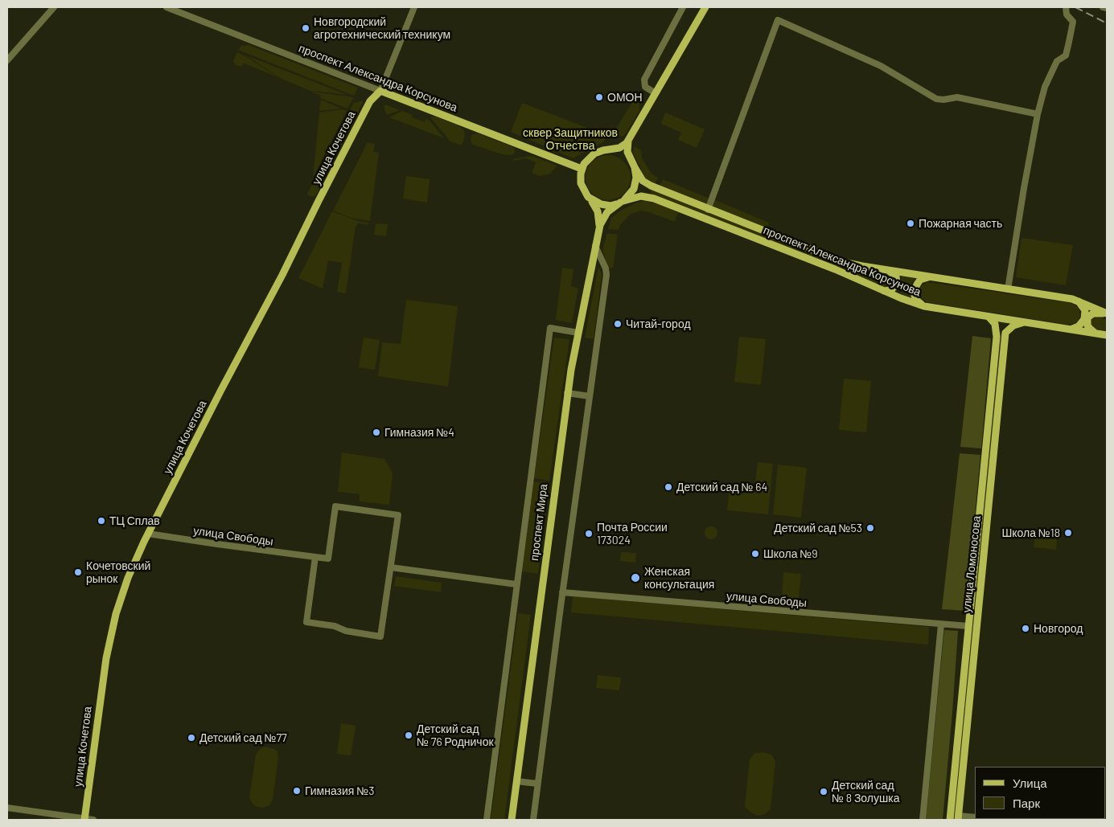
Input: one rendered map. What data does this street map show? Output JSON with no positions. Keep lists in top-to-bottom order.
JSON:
{
  "streets": {
    "main road": [
      "проспект Александра Корсунова",
      "улица Кочетова",
      "проспект Мира",
      "улица Ломоносова"
    ],
    "street": ["улица Свободы"]
  },
  "crossings": [
    ["проспект Александра Корсунова", "улица Кочетова"],
    ["проспект Александра Корсунова", "проспект Мира"],
    ["улица Кочетова", "улица Свободы"],
    ["улица Свободы", "улица Ломоносова"]
  ],
  "parks": ["сквер Защитников Отчества"],
  "places": [
    "Новгородский агротехнический техникум",
    "ОМОН",
    "Пожарная часть",
    "Читай-город",
    "Гимназия №4",
    "Детский сад № 64",
    "ТЦ Сплав",
    "Детский сад №53",
    "Школа №18",
    "Почта России 173024",
    "Школа №9",
    "Кочетовский рынок",
    "Женская консультация",
    "Новгород",
    "Детский сад № 76 Родничок",
    "Детский сад №77",
    "Гимназия №3",
    "Детский сад № 8 Золушка"
  ],
  "legend": ["Улица", "Парк"]
}
